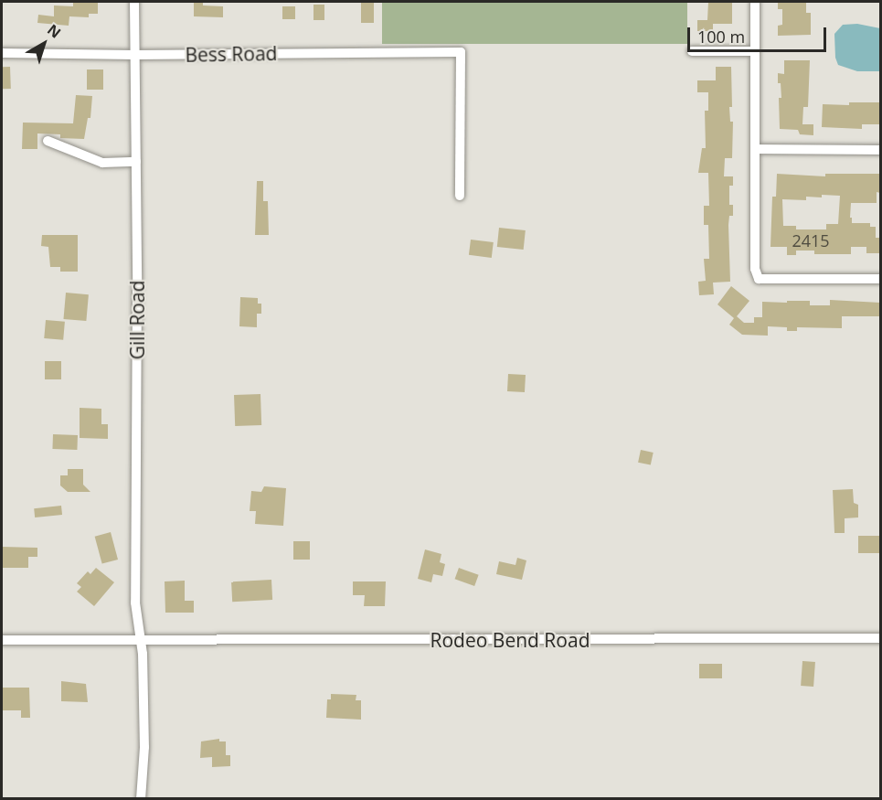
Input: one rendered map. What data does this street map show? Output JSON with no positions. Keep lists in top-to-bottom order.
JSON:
{
  "streets": {
    "street": ["Bess Road", "Gill Road", "Rodeo Bend Road"]
  },
  "crossings": [
    ["Bess Road", "Gill Road"],
    ["Gill Road", "Rodeo Bend Road"]
  ],
  "house_numbers": ["2415"],
  "scale_bar": "100 m",
  "north": "top right"
}
